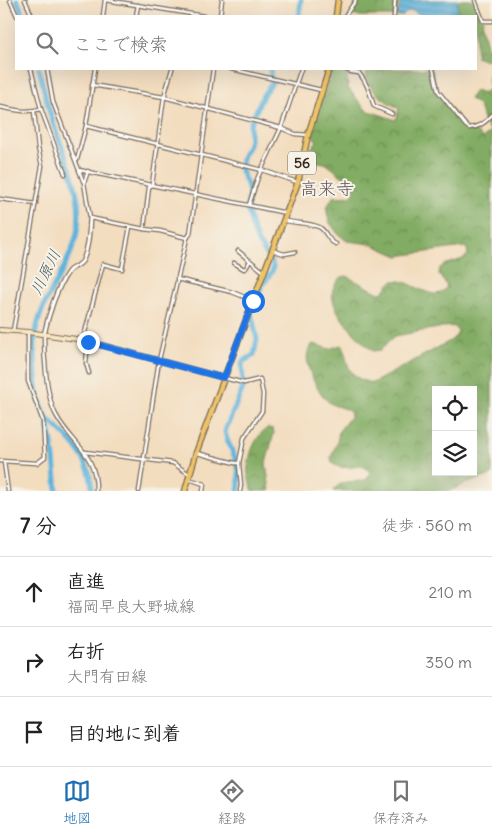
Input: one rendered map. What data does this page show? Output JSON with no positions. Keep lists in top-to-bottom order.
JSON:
{
  "streets": {
    "main road": ["56"]
  },
  "districts": ["高来寺"],
  "water": ["川原川"],
  "page": {
    "search": "ここで検索",
    "heading": ["7 分", "徒歩 · 560 m"],
    "list": [
      ["直進", "福岡早良大野城線", "210 m"],
      ["右折", "大門有田線", "350 m"],
      "目的地に到着"
    ],
    "nav": ["地図", "経路", "保存済み"]
  }
}
